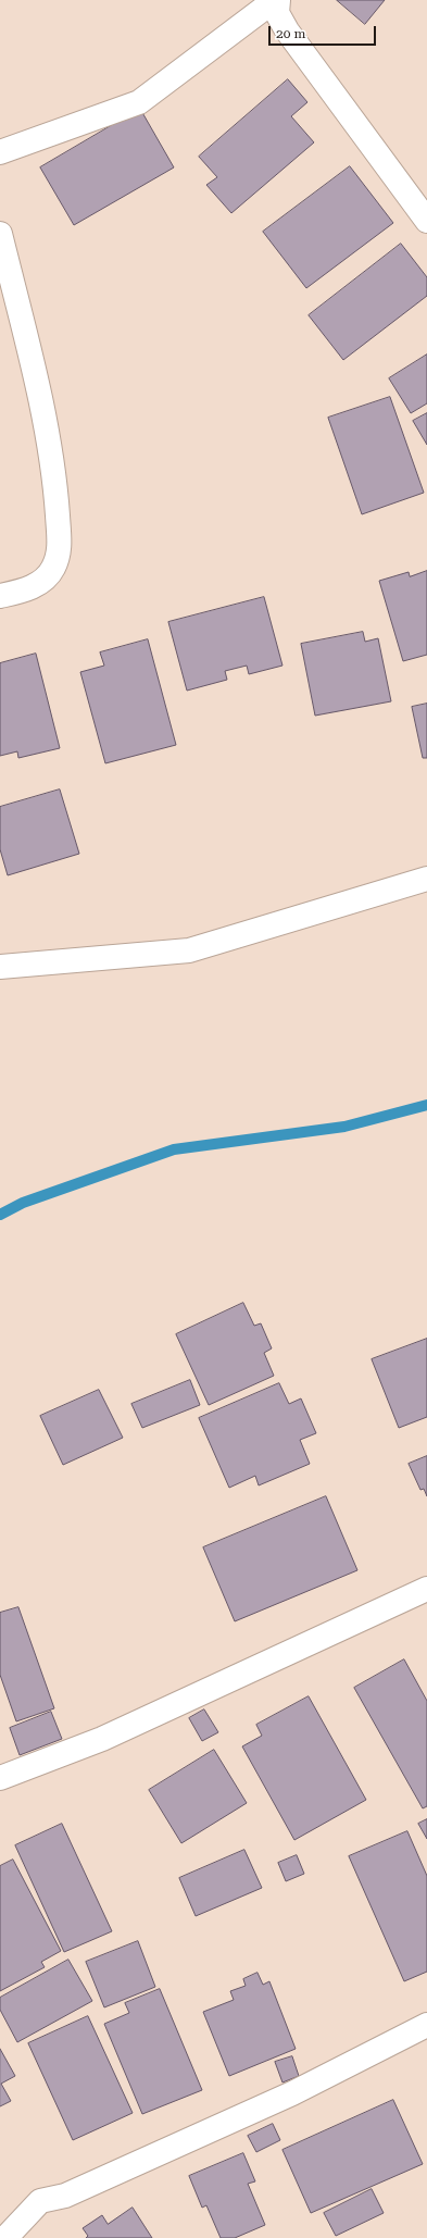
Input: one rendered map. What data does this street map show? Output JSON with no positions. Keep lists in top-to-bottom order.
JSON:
{
  "scale_bar": "20 m"
}
